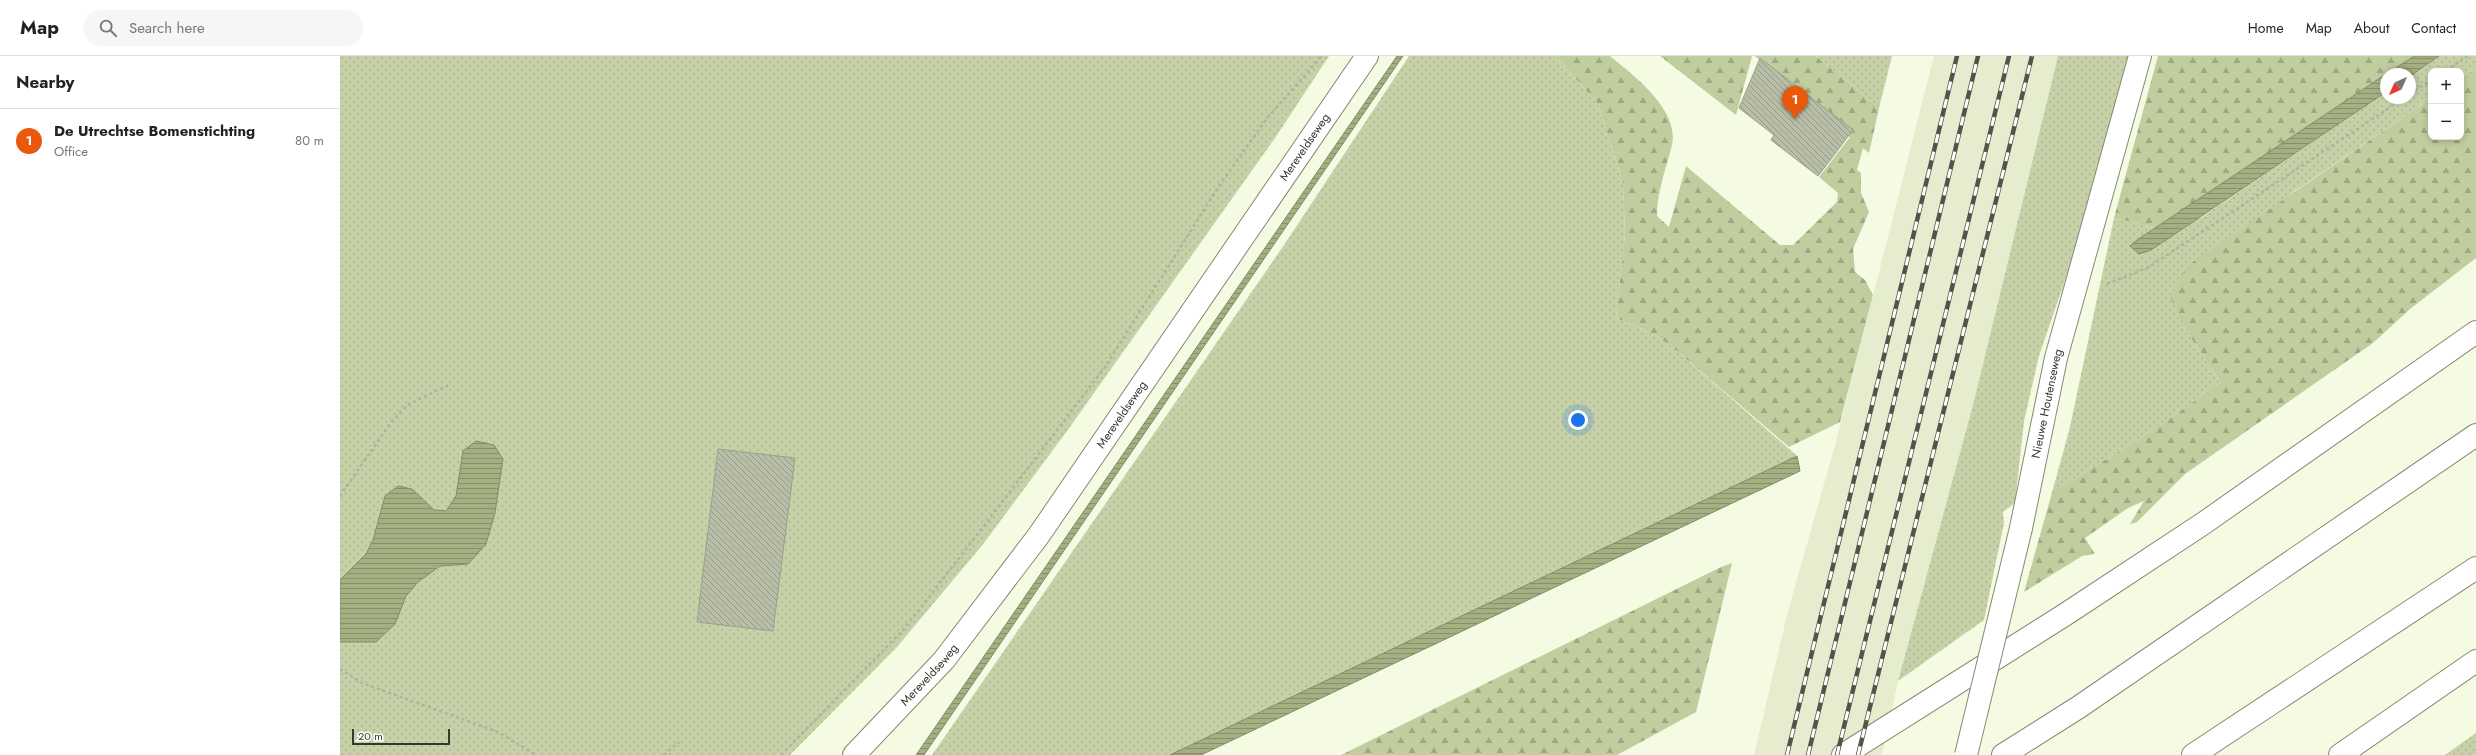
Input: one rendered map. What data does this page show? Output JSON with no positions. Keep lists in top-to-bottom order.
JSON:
{
  "streets": {
    "main road": ["Mereveldseweg", "Nieuwe Houtenseweg"]
  },
  "scale_bar": "20 m",
  "north": "bottom left",
  "page": {
    "header": "Map",
    "search": "Search here",
    "nav": [
      "Home",
      "Map",
      "About",
      "Contact"
    ],
    "heading": "Nearby",
    "map_buttons": ["+", "−"],
    "pins": "1",
    "list": [
      {
        "mark": "1",
        "name": "De Utrechtse Bomenstichting",
        "note": "Office",
        "value": "80 m"
      }
    ],
    "scale": "20 m"
  }
}
